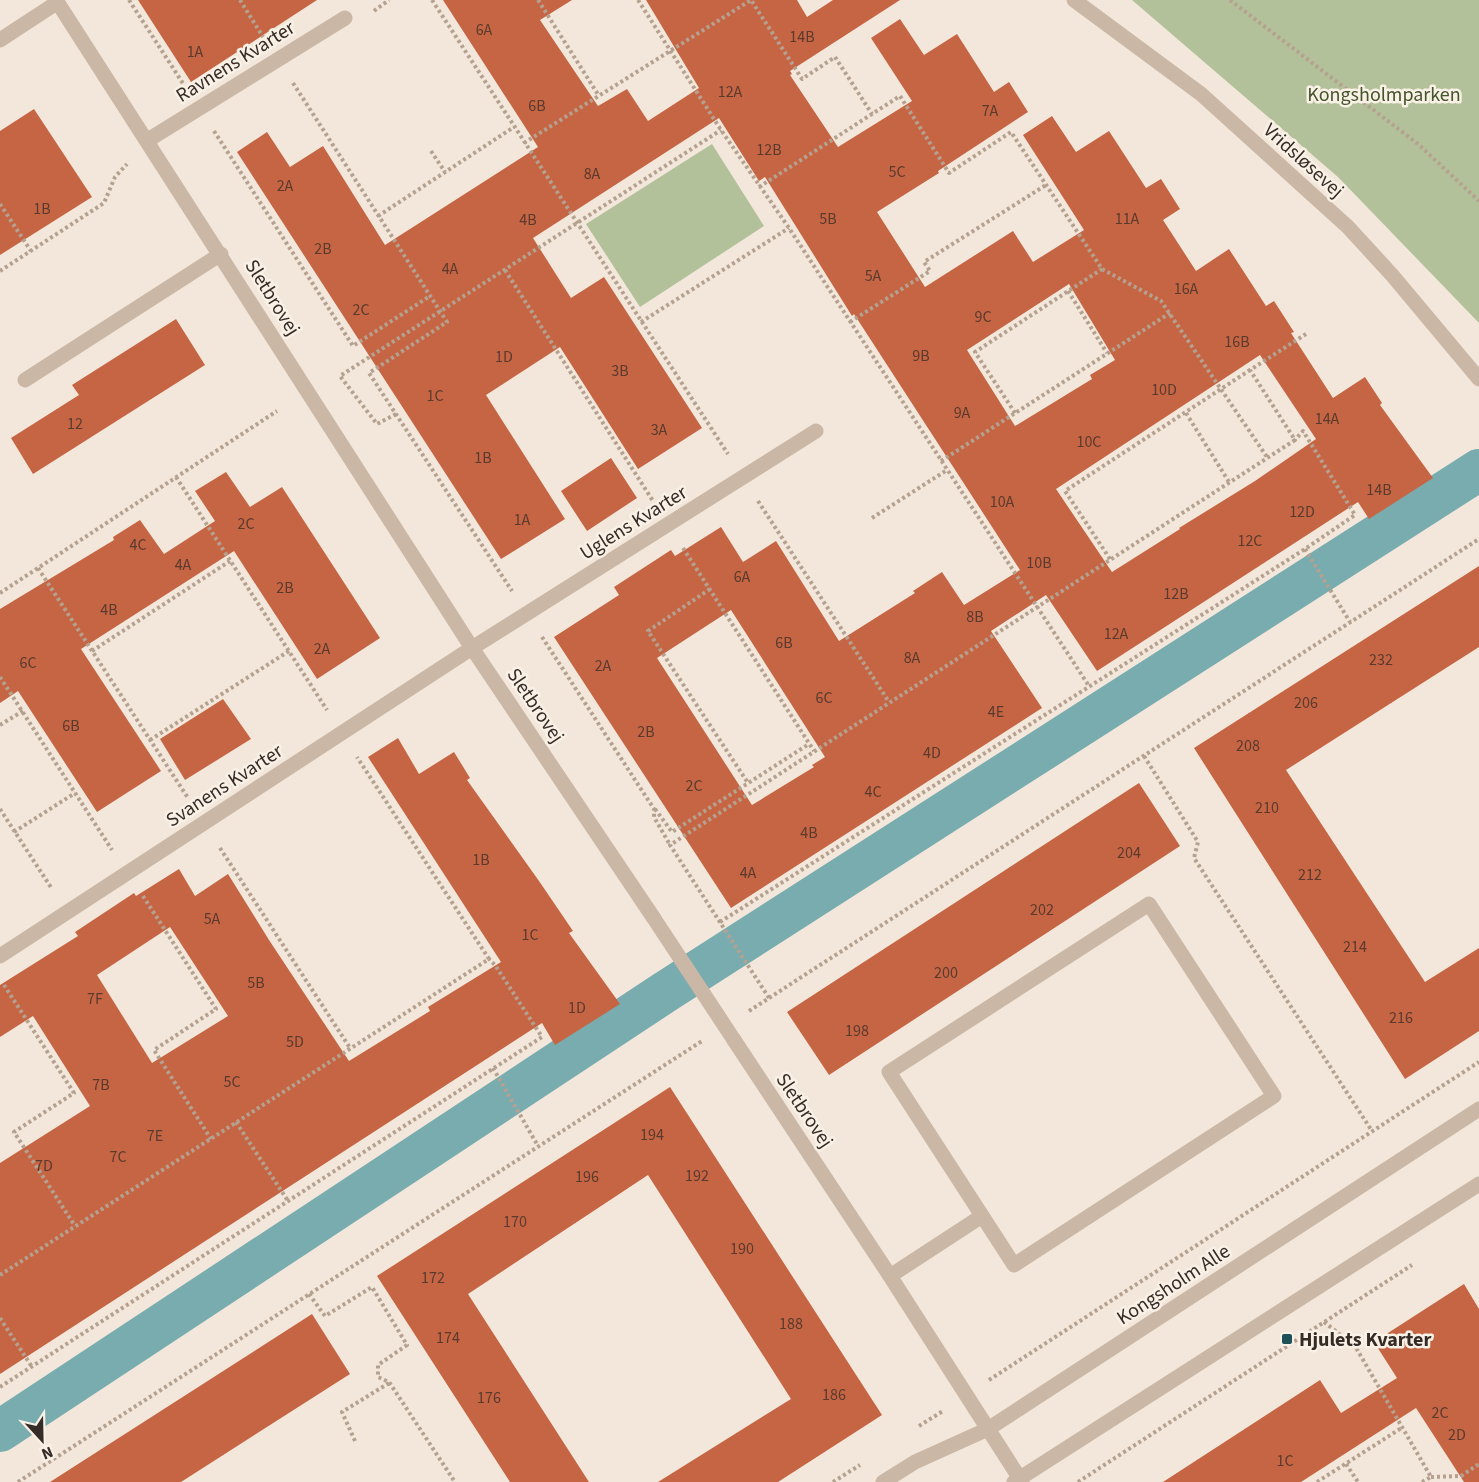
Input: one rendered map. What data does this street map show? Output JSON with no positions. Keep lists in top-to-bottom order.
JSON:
{
  "streets": {
    "street": [
      "Ravnens Kvarter",
      "Vridsløsevej",
      "Sletbrovej",
      "Uglens Kvarter",
      "Svanens Kvarter",
      "Kongsholm Alle"
    ]
  },
  "crossings": [
    ["Ravnens Kvarter", "Sletbrovej"],
    ["Sletbrovej", "Uglens Kvarter"],
    ["Sletbrovej", "Svanens Kvarter"],
    ["Sletbrovej", "Kongsholm Alle"],
    ["Uglens Kvarter", "Svanens Kvarter"]
  ],
  "parks": ["Kongsholmparken"],
  "places": {
    "transit": ["Hjulets Kvarter"]
  },
  "house_numbers": [
    "6A",
    "14B",
    "1A",
    "12A",
    "6B",
    "7A",
    "12B",
    "5C",
    "8A",
    "2A",
    "1B",
    "5B",
    "11A",
    "4B",
    "2B",
    "4A",
    "5A",
    "16A",
    "2C",
    "9C",
    "16B",
    "9B",
    "1D",
    "3B",
    "10D",
    "1C",
    "9A",
    "14A",
    "12",
    "3A",
    "10C",
    "1B",
    "14B",
    "10A",
    "12D",
    "1A",
    "2C",
    "12C",
    "4C",
    "10B",
    "4A",
    "6A",
    "2B",
    "12B",
    "4B",
    "8B",
    "12A",
    "6B",
    "2A",
    "8A",
    "232",
    "6C",
    "2A",
    "6C",
    "206",
    "4E",
    "6B",
    "2B",
    "208",
    "4D",
    "2C",
    "4C",
    "210",
    "4B",
    "204",
    "1B",
    "4A",
    "212",
    "202",
    "5A",
    "1C",
    "214",
    "200",
    "5B",
    "7F",
    "1D",
    "216",
    "198",
    "5D",
    "5C",
    "7B",
    "194",
    "7E",
    "7C",
    "7D",
    "192",
    "196",
    "170",
    "190",
    "172",
    "188",
    "174",
    "186",
    "176",
    "2C",
    "2D",
    "1C"
  ],
  "north": "bottom"
}
